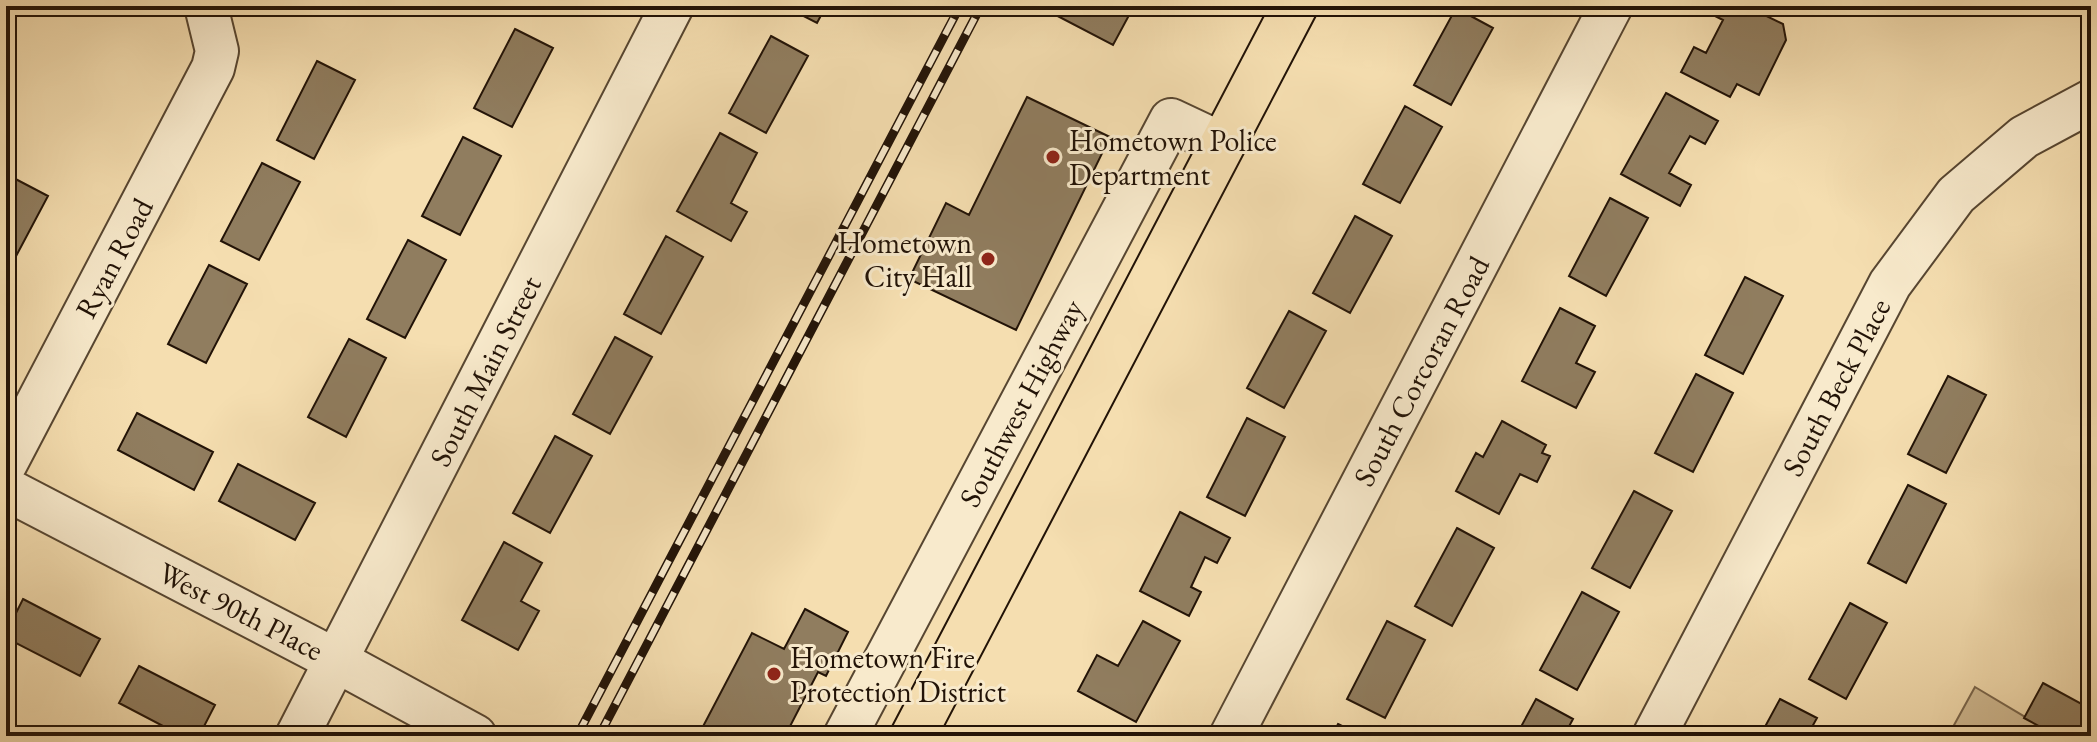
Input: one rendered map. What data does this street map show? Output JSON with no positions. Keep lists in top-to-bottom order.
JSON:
{
  "streets": {
    "main road": ["Southwest Highway"],
    "street": [
      "Ryan Road",
      "South Main Street",
      "South Corcoran Road",
      "South Beck Place",
      "West 90th Place"
    ]
  },
  "crossings": [
    ["South Main Street", "West 90th Place"]
  ],
  "places": ["Hometown Police Department", "Hometown City Hall", "Hometown Fire Protection District"]
}
